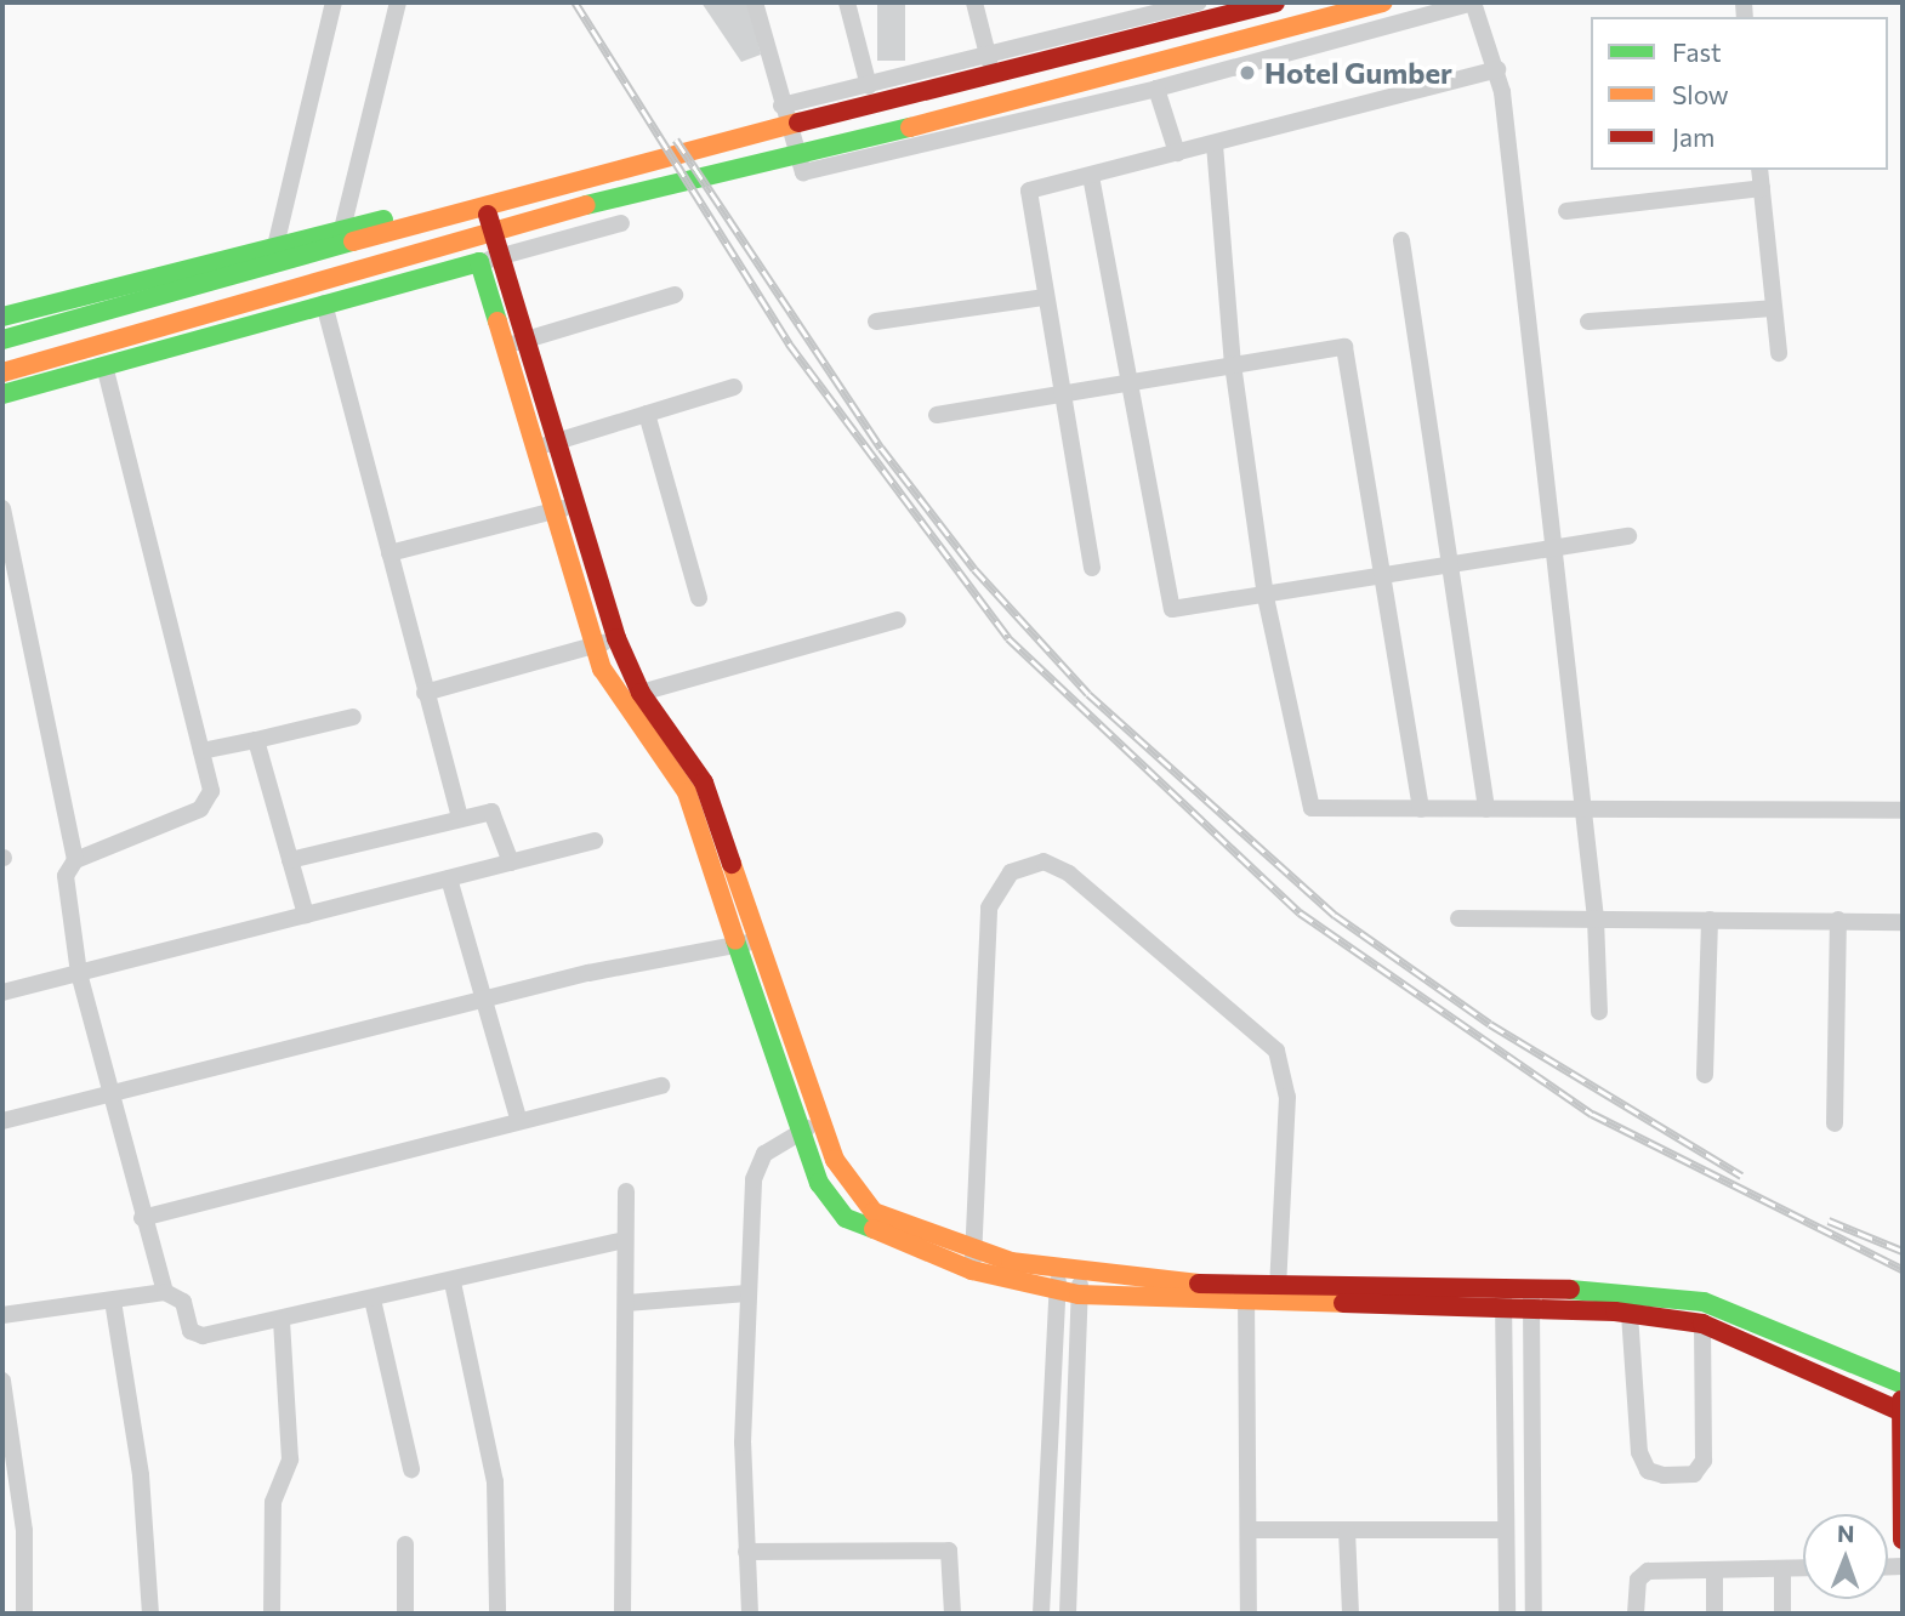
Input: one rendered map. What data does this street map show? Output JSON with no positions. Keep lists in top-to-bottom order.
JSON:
{
  "places": ["Hotel Gumber"],
  "legend": ["Fast", "Slow", "Jam"],
  "north": "top"
}
